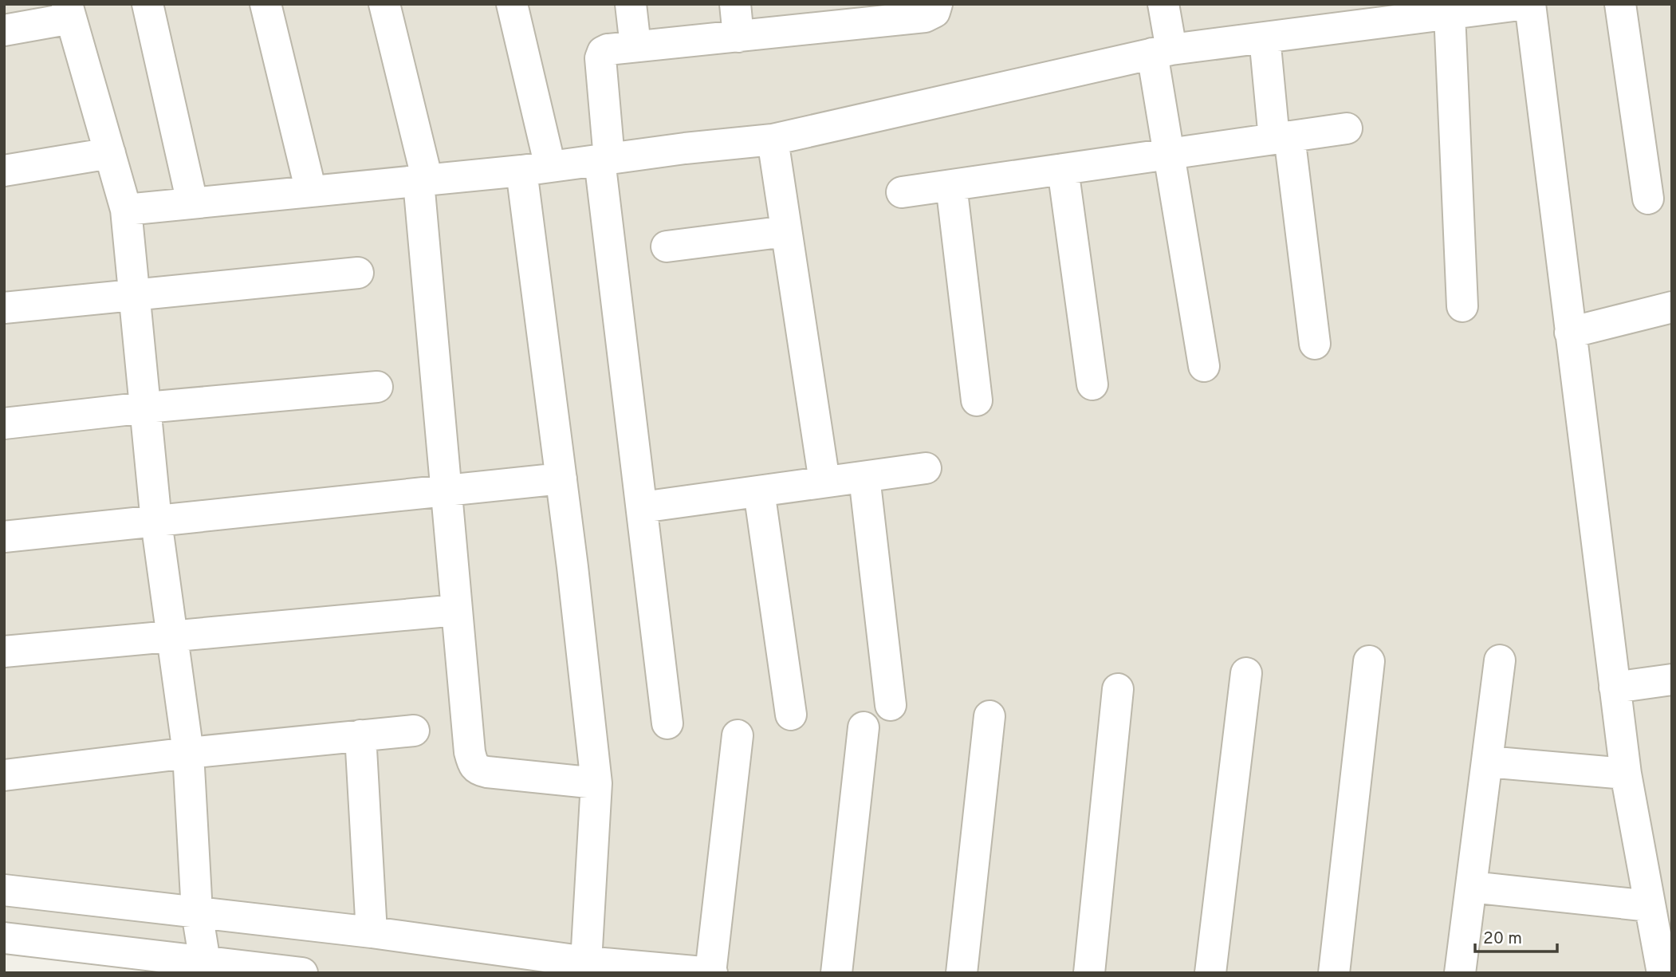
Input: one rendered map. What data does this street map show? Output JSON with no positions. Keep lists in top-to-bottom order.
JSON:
{
  "scale_bar": "20 m"
}
